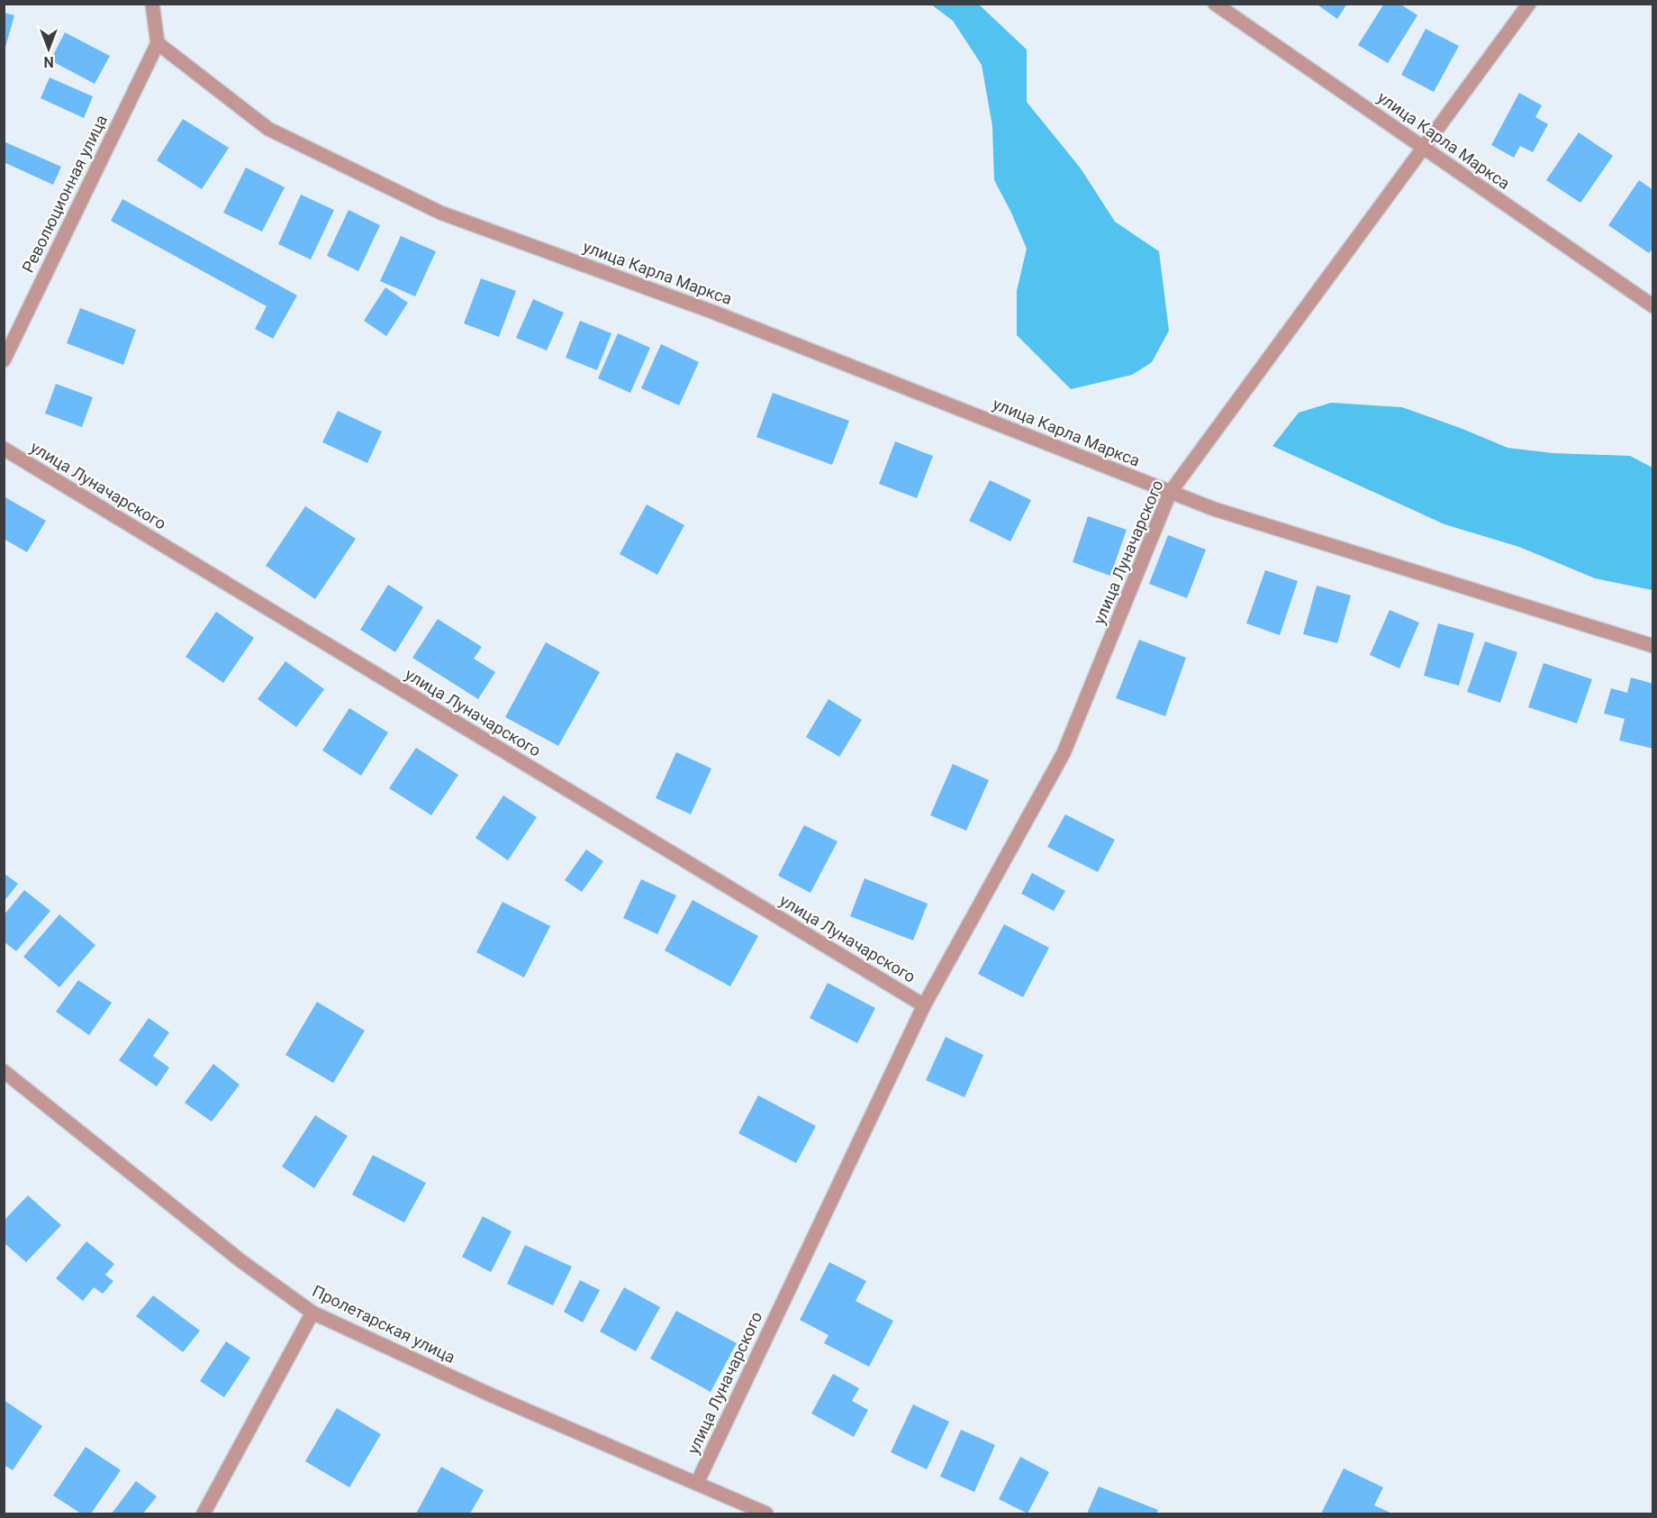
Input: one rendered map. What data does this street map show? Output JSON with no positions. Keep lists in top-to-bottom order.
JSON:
{
  "streets": {
    "street": [
      "улица Карла Маркса",
      "Революционная улица",
      "улица Луначарского",
      "Пролетарская улица"
    ]
  },
  "crossings": [
    ["улица Карла Маркса", "Революционная улица"],
    ["улица Карла Маркса", "улица Луначарского"],
    ["улица Луначарского", "Пролетарская улица"]
  ],
  "north": "bottom"
}
